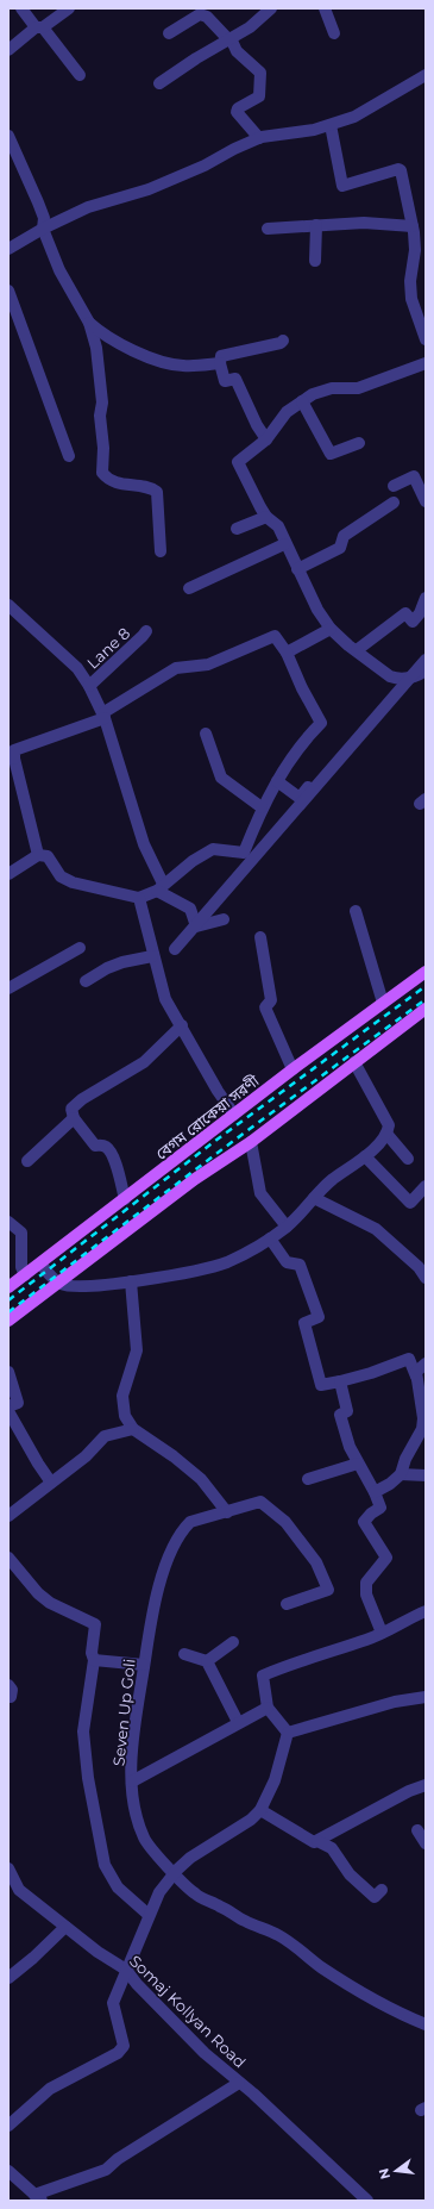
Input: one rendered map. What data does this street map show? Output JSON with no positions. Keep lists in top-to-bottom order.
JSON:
{
  "streets": {
    "main road": ["বেগম রোকেয়া সরণী"],
    "street": ["Lane 8", "Seven Up Goli", "Somaj Kollyan Road"]
  },
  "north": "left"
}
